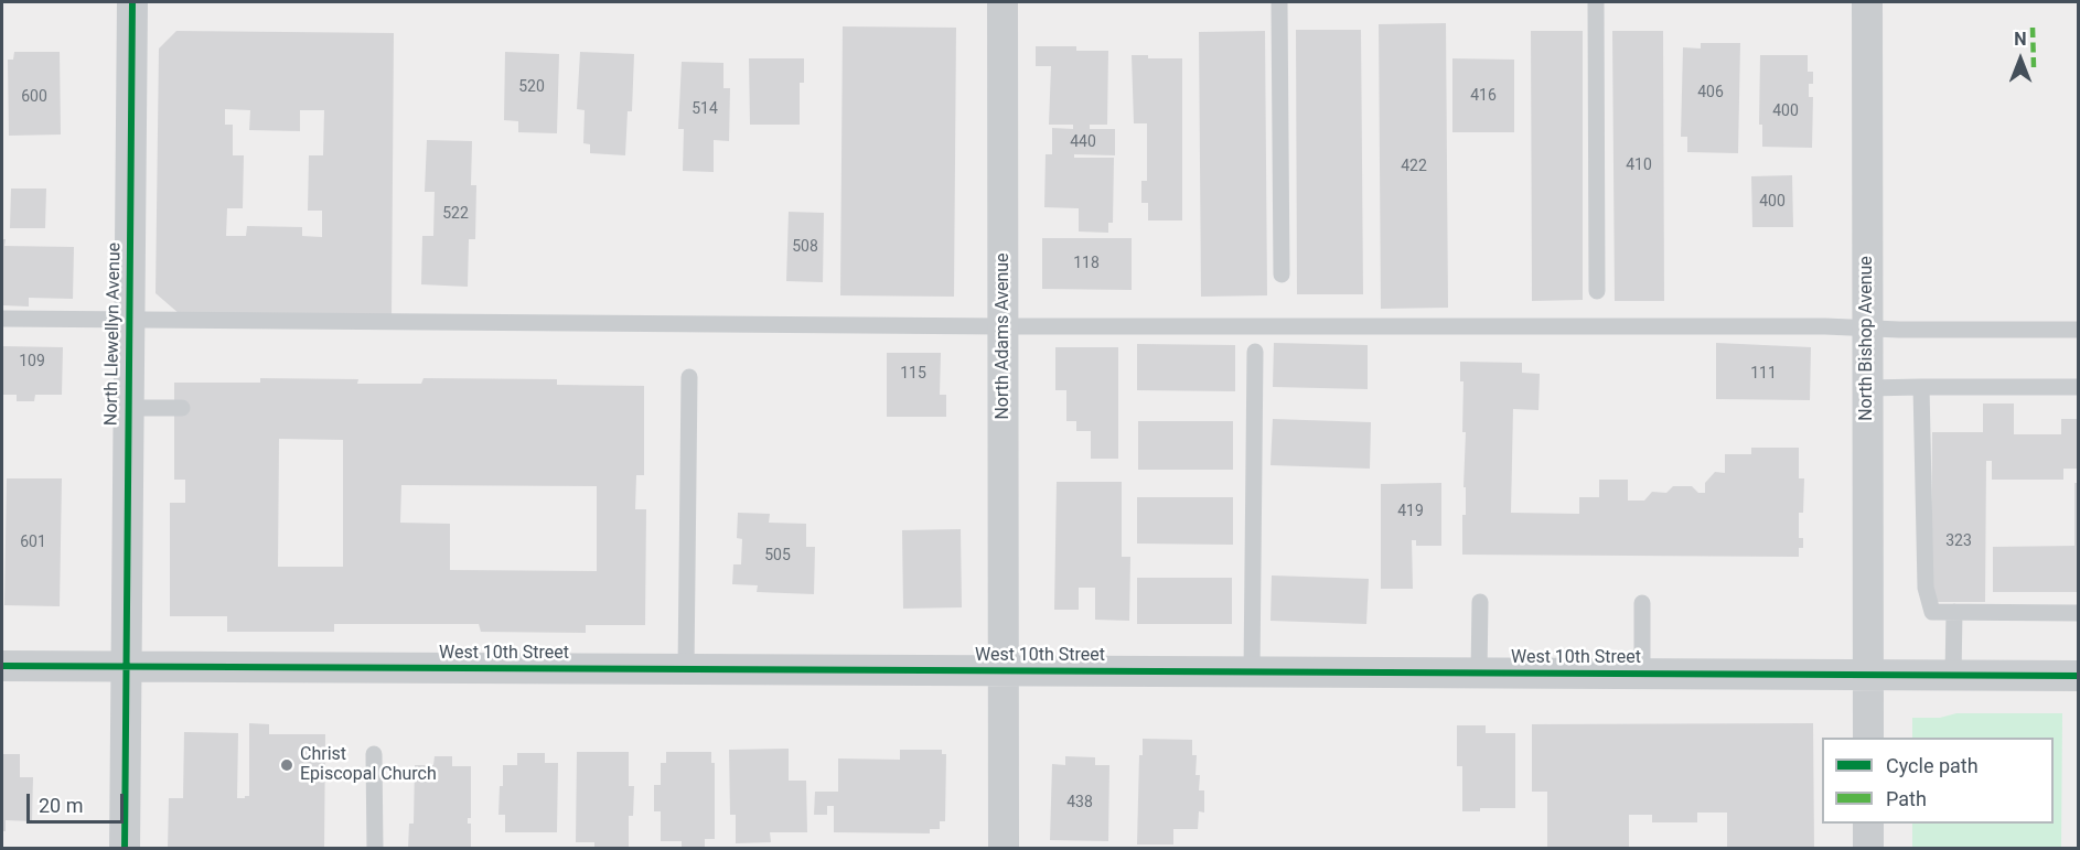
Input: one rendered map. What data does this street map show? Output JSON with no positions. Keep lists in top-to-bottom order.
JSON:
{
  "streets": {
    "street": [
      "North Llewellyn Avenue",
      "North Adams Avenue",
      "North Bishop Avenue",
      "West 10th Street"
    ]
  },
  "crossings": [
    ["North Llewellyn Avenue", "West 10th Street"],
    ["North Adams Avenue", "West 10th Street"],
    ["North Bishop Avenue", "West 10th Street"]
  ],
  "places": ["Christ Episcopal Church"],
  "house_numbers": [
    "520",
    "406",
    "416",
    "600",
    "514",
    "400",
    "440",
    "410",
    "422",
    "400",
    "522",
    "508",
    "118",
    "109",
    "115",
    "111",
    "419",
    "323",
    "601",
    "505",
    "438"
  ],
  "legend": ["Cycle path", "Path"],
  "scale_bar": "20 m",
  "north": "top"
}
